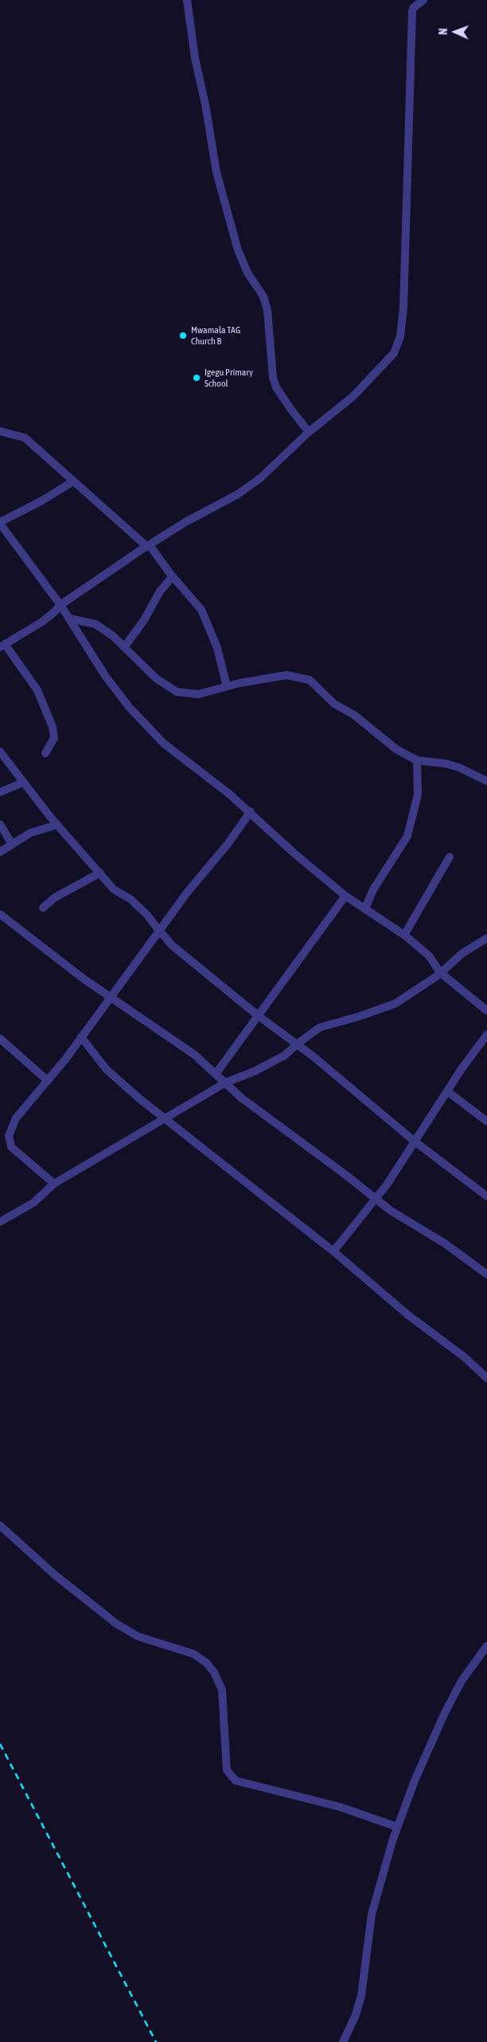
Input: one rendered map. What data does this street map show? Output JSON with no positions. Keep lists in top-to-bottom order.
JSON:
{
  "places": ["Mwamala TAG Church B", "Igegu Primary School"],
  "north": "left"
}
